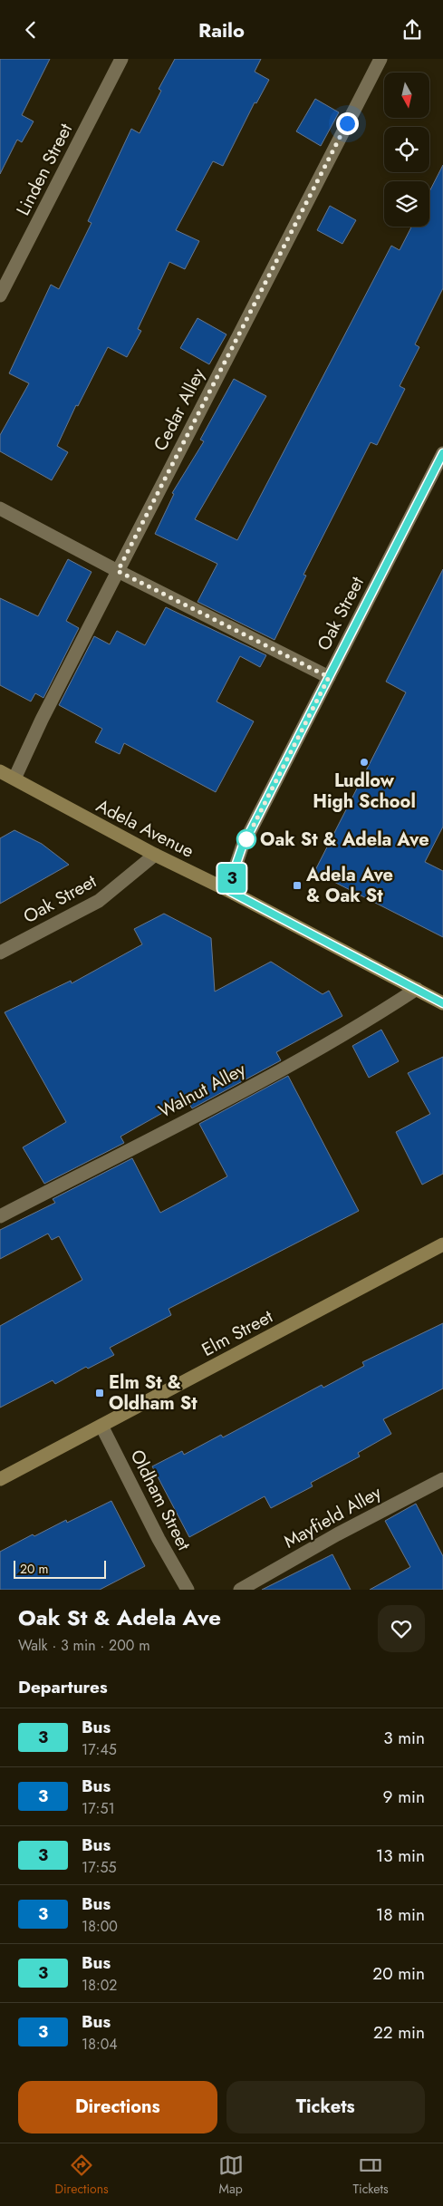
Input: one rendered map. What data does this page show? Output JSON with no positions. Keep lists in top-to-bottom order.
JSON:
{
  "streets": {
    "street": [
      "Linden Street",
      "Cedar Alley",
      "Oak Street",
      "Adela Avenue",
      "Walnut Alley",
      "Elm Street",
      "Oldham Street",
      "Mayfield Alley"
    ]
  },
  "crossings": [
    ["Cedar Alley", "Adela Avenue"],
    ["Oak Street", "Adela Avenue"],
    ["Adela Avenue", "Walnut Alley"],
    ["Elm Street", "Oldham Street"]
  ],
  "places": {
    "other": ["Ludlow High School", "Oak St & Adela Ave"],
    "transit": ["Adela Ave & Oak St", "Elm St & Oldham St"]
  },
  "lines": ["bus line 3"],
  "scale_bar": "20 m",
  "north": "bottom",
  "page": {
    "header": "Railo",
    "on_map": "3",
    "scale": "20 m",
    "heading": [
      ["Oak St & Adela Ave", "Walk · 3 min · 200 m"],
      "Departures"
    ],
    "list": [
      {
        "mark": "3",
        "name": "Bus",
        "note": "17:45",
        "value": "3 min"
      },
      {
        "mark": "3",
        "name": "Bus",
        "note": "17:51",
        "value": "9 min"
      },
      {
        "mark": "3",
        "name": "Bus",
        "note": "17:55",
        "value": "13 min"
      },
      {
        "mark": "3",
        "name": "Bus",
        "note": "18:00",
        "value": "18 min"
      },
      {
        "mark": "3",
        "name": "Bus",
        "note": "18:02",
        "value": "20 min"
      },
      {
        "mark": "3",
        "name": "Bus",
        "note": "18:04",
        "value": "22 min"
      }
    ],
    "buttons": ["Directions", "Tickets"],
    "tabs": ["Directions", "Map", "Tickets"]
  }
}
